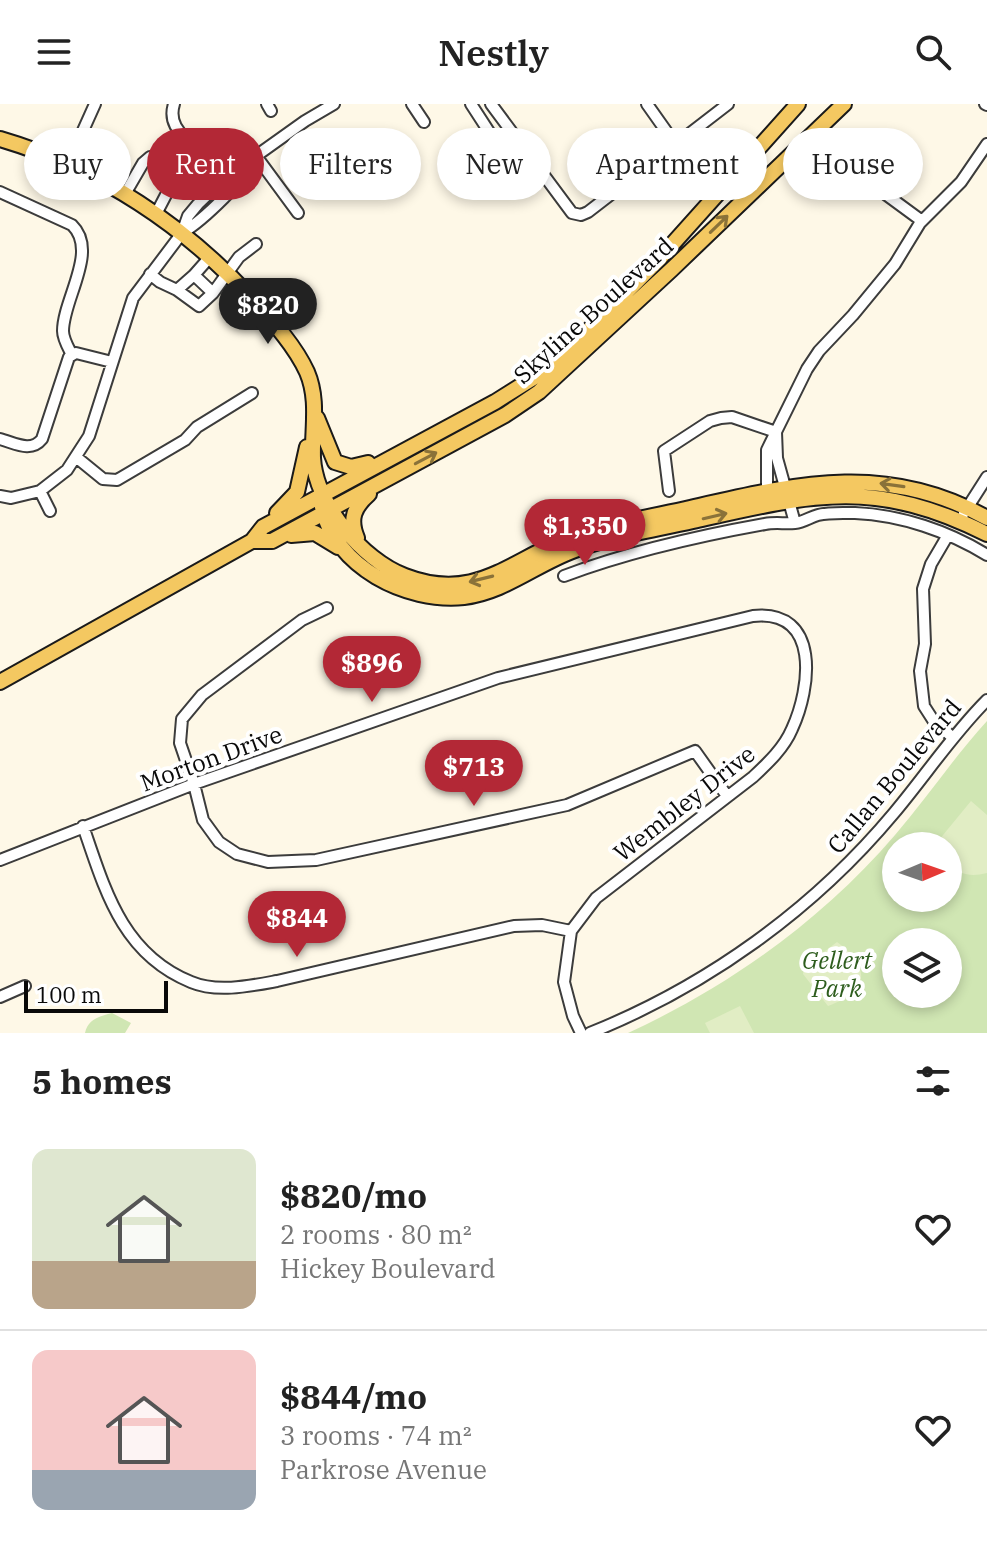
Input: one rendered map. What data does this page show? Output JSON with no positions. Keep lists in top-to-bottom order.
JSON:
{
  "streets": {
    "main road": ["Skyline Boulevard"],
    "street": ["Morton Drive", "Callan Boulevard", "Wembley Drive"]
  },
  "crossings": [
    ["Morton Drive", "Wembley Drive"]
  ],
  "parks": ["Gellert Park"],
  "scale_bar": "100 m",
  "north": "right",
  "page": {
    "header": "Nestly",
    "chip": [
      "Buy",
      "Rent",
      "Filters",
      "New",
      "Apartment",
      "House"
    ],
    "price": [
      "$820",
      "$1,350",
      "$896",
      "$713",
      "$844"
    ],
    "scale": "100 m",
    "heading": "5 homes",
    "list": [
      {
        "name": "$820/mo",
        "note": "2 rooms · 80 m² · Hickey Boulevard"
      },
      {
        "name": "$844/mo",
        "note": "3 rooms · 74 m² · Parkrose Avenue"
      }
    ]
  }
}
